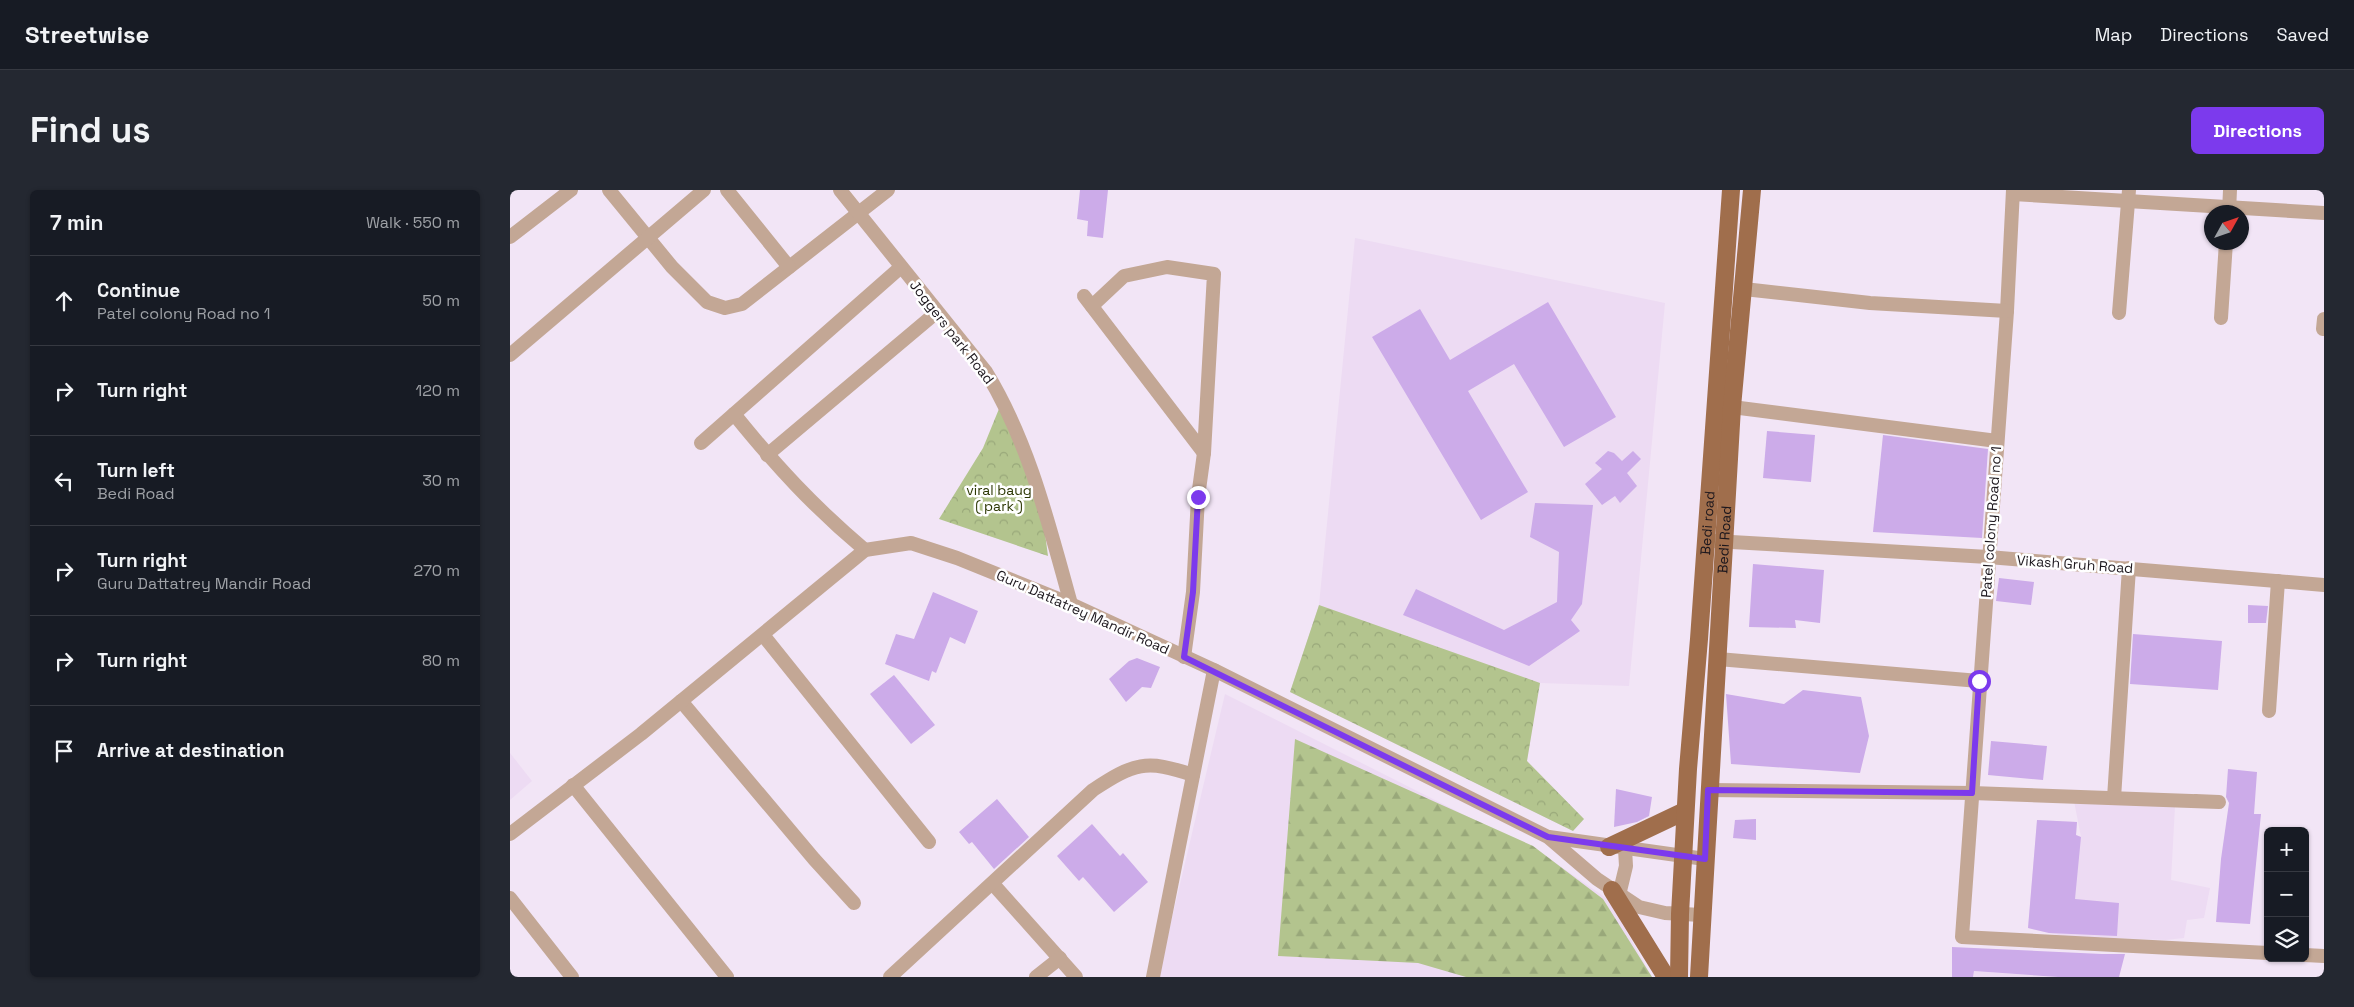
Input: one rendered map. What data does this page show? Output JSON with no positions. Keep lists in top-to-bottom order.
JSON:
{
  "streets": {
    "main road": ["Bedi road", "Bedi Road"],
    "street": [
      "Joggers park Road",
      "Patel colony Road no 1",
      "Vikash Gruh Road",
      "Guru Dattatrey Mandir Road"
    ]
  },
  "crossings": [
    ["Joggers park Road", "Guru Dattatrey Mandir Road"],
    ["Patel colony Road no 1", "Vikash Gruh Road"],
    ["Bedi road", "Vikash Gruh Road"],
    ["Bedi road", "Guru Dattatrey Mandir Road"],
    ["Bedi Road", "Vikash Gruh Road"],
    ["Bedi Road", "Guru Dattatrey Mandir Road"]
  ],
  "parks": ["viral baug ( park )"],
  "north": "top right",
  "page": {
    "header": "Streetwise",
    "nav": ["Map", "Directions", "Saved"],
    "buttons": "Directions",
    "title": "Find us",
    "heading": ["7 min", "Walk · 550 m"],
    "list": [
      ["Continue", "Patel colony Road no 1", "50 m"],
      ["Turn right", "120 m"],
      ["Turn left", "Bedi Road", "30 m"],
      ["Turn right", "Guru Dattatrey Mandir Road", "270 m"],
      ["Turn right", "80 m"],
      "Arrive at destination"
    ],
    "map_buttons": ["+", "−"]
  }
}
